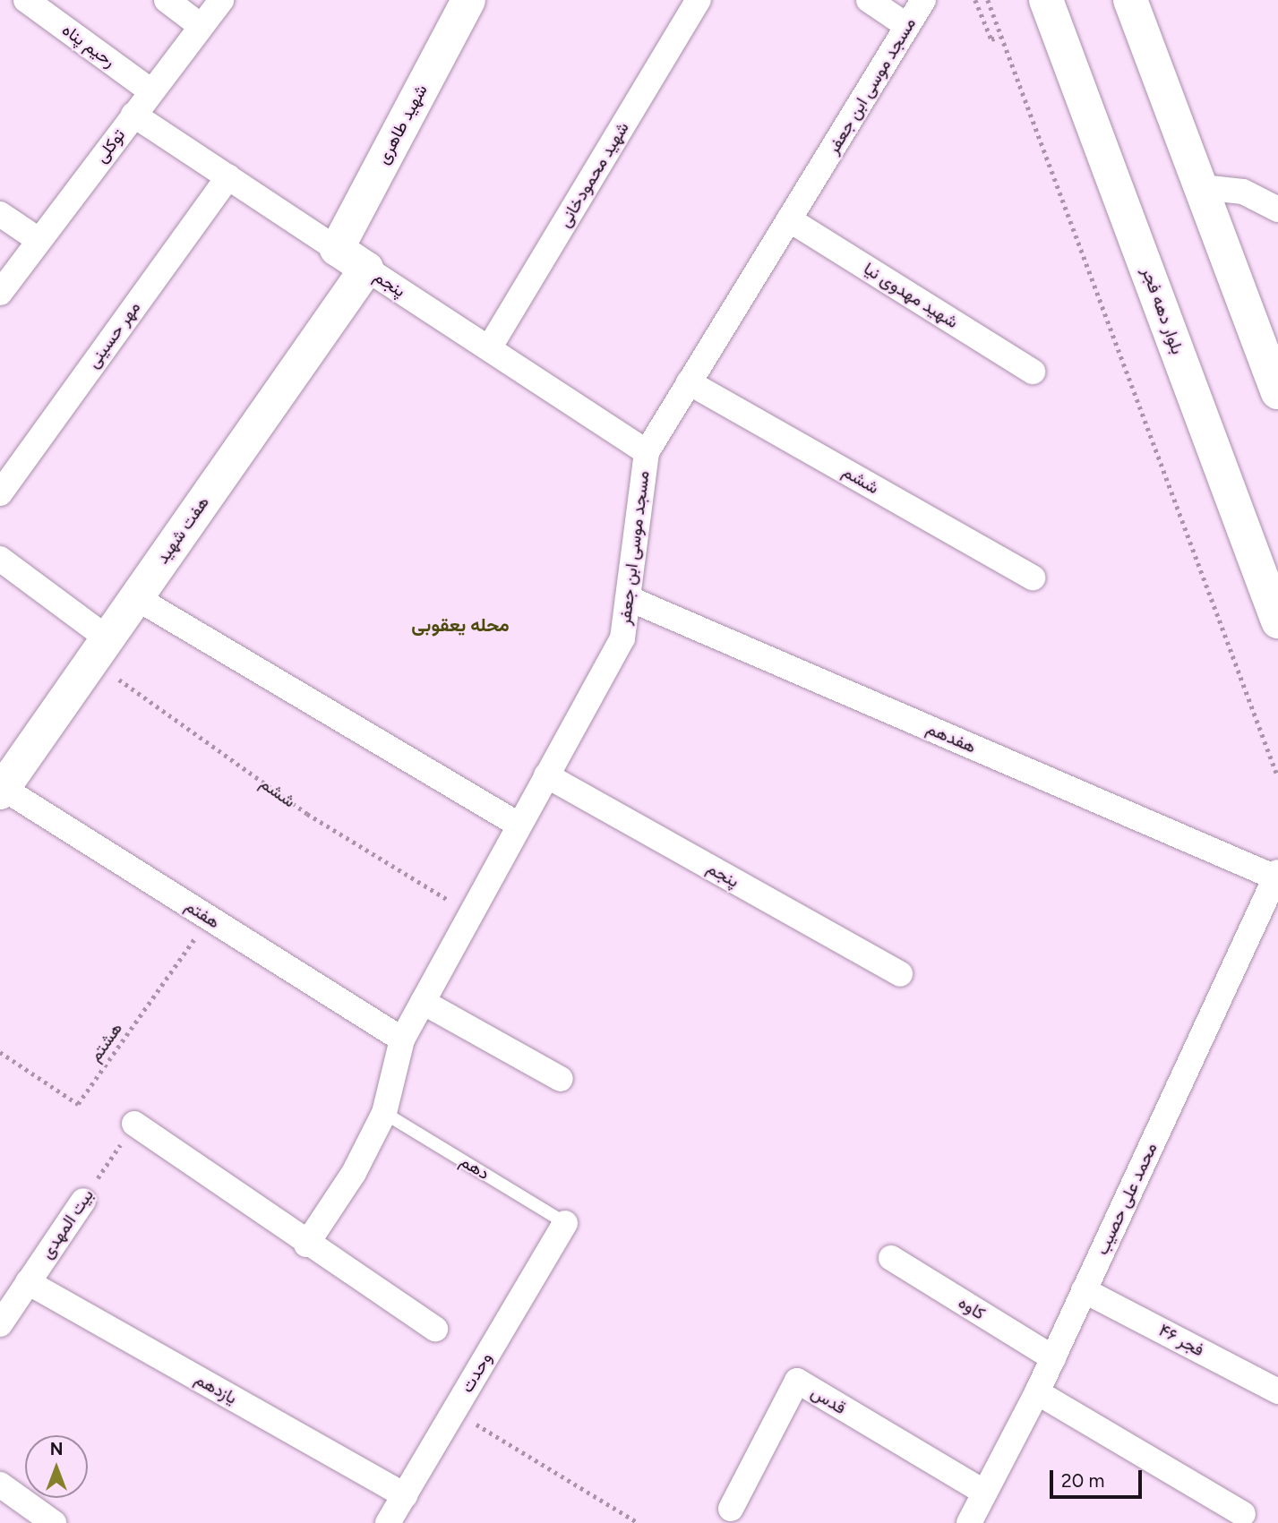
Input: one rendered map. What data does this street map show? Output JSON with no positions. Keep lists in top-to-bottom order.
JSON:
{
  "streets": {
    "main road": [
      "شهید طاهری",
      "پنجم",
      "بلوار دهه فجر",
      "هفت شهید"
    ],
    "street": [
      "رحیم پناه",
      "مسجد موسی ابن جعفر",
      "توکلی",
      "شهید محمودخانی",
      "شهید مهدوی نیا",
      "مهر حسینی",
      "ششم",
      "هفدهم",
      "هفتم",
      "محمد علی حصیب",
      "بیت المهدی",
      "کاوه",
      "فجر ۴۶",
      "وحدت",
      "یازدهم",
      "قدس"
    ],
    "lane": ["دهم"],
    "path": ["هشتم"]
  },
  "crossings": [
    ["رحیم پناه", "توکلی"],
    ["مسجد موسی ابن جعفر", "پنجم"],
    ["مسجد موسی ابن جعفر", "شهید مهدوی نیا"],
    ["مسجد موسی ابن جعفر", "ششم"],
    ["مسجد موسی ابن جعفر", "هفدهم"],
    ["مسجد موسی ابن جعفر", "هفتم"],
    ["مسجد موسی ابن جعفر", "دهم"],
    ["شهید طاهری", "پنجم"],
    ["توکلی", "پنجم"],
    ["شهید محمودخانی", "پنجم"],
    ["پنجم", "مهر حسینی"],
    ["پنجم", "هفت شهید"],
    ["ششم", "هفت شهید"],
    ["هفت شهید", "هفتم"],
    ["هفدهم", "محمد علی حصیب"],
    ["هفتم", "هشتم"],
    ["دهم", "وحدت"],
    ["محمد علی حصیب", "کاوه"],
    ["محمد علی حصیب", "فجر ۴۶"],
    ["محمد علی حصیب", "قدس"],
    ["بیت المهدی", "یازدهم"],
    ["وحدت", "یازدهم"]
  ],
  "districts": ["محله یعقوبی"],
  "scale_bar": "20 m",
  "north": "top"
}
